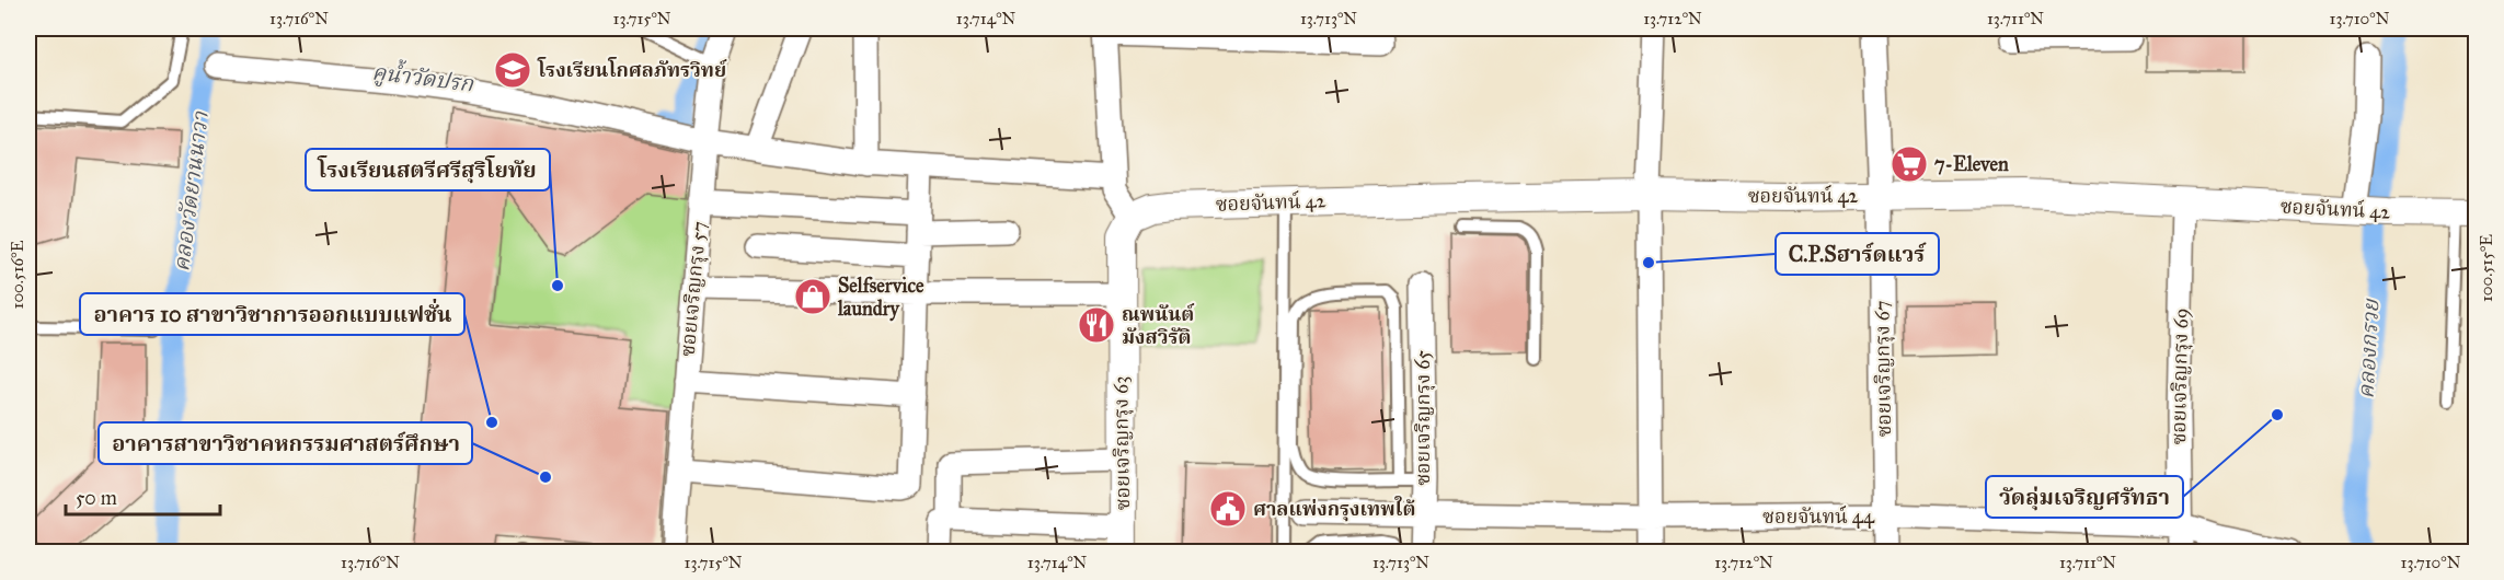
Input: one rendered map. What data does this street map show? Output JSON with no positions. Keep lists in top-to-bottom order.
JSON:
{
  "streets": {
    "street": [
      "ซอยจันทน์ 42",
      "ซอยเจริญกรุง 57",
      "ซอยเจริญกรุง 67",
      "ซอยเจริญกรุง 69",
      "ซอยเจริญกรุง 65",
      "ซอยเจริญกรุง 63",
      "ซอยจันทน์ 44"
    ]
  },
  "crossings": [
    ["ซอยจันทน์ 42", "ซอยเจริญกรุง 67"],
    ["ซอยจันทน์ 42", "ซอยเจริญกรุง 69"],
    ["ซอยจันทน์ 42", "ซอยเจริญกรุง 63"],
    ["ซอยเจริญกรุง 67", "ซอยจันทน์ 44"],
    ["ซอยเจริญกรุง 69", "ซอยจันทน์ 44"],
    ["ซอยเจริญกรุง 65", "ซอยจันทน์ 44"]
  ],
  "water": ["คูน้ำวัดปรก", "คลองวัดยานนาวา", "คลองกรวย"],
  "places": {
    "school or university": ["โรงเรียนโกศลภัทรวิทย์"],
    "supermarket": ["7-Eleven"],
    "other": [
      "C.P.Sฮาร์ดแวร์",
      "โรงเรียนสตรีศรีสุริโยทัย",
      "วัดลุ่มเจริญศรัทธา",
      "อาคาร 10 สาขาวิชาการออกแบบแฟชั่น",
      "อาคารสาขาวิชาคหกรรมศาสตร์ศึกษา"
    ],
    "shop": ["Selfservice laundry"],
    "restaurant": ["ณพนันต์ มังสวิรัติ"],
    "public building": ["ศาลแพ่งกรุงเทพใต้"]
  },
  "scale_bar": "50 m",
  "coordinates": [
    "13.716°N",
    "13.715°N",
    "13.714°N",
    "13.713°N",
    "13.712°N",
    "13.711°N",
    "13.710°N",
    "100.515°E",
    "100.516°E"
  ]
}
